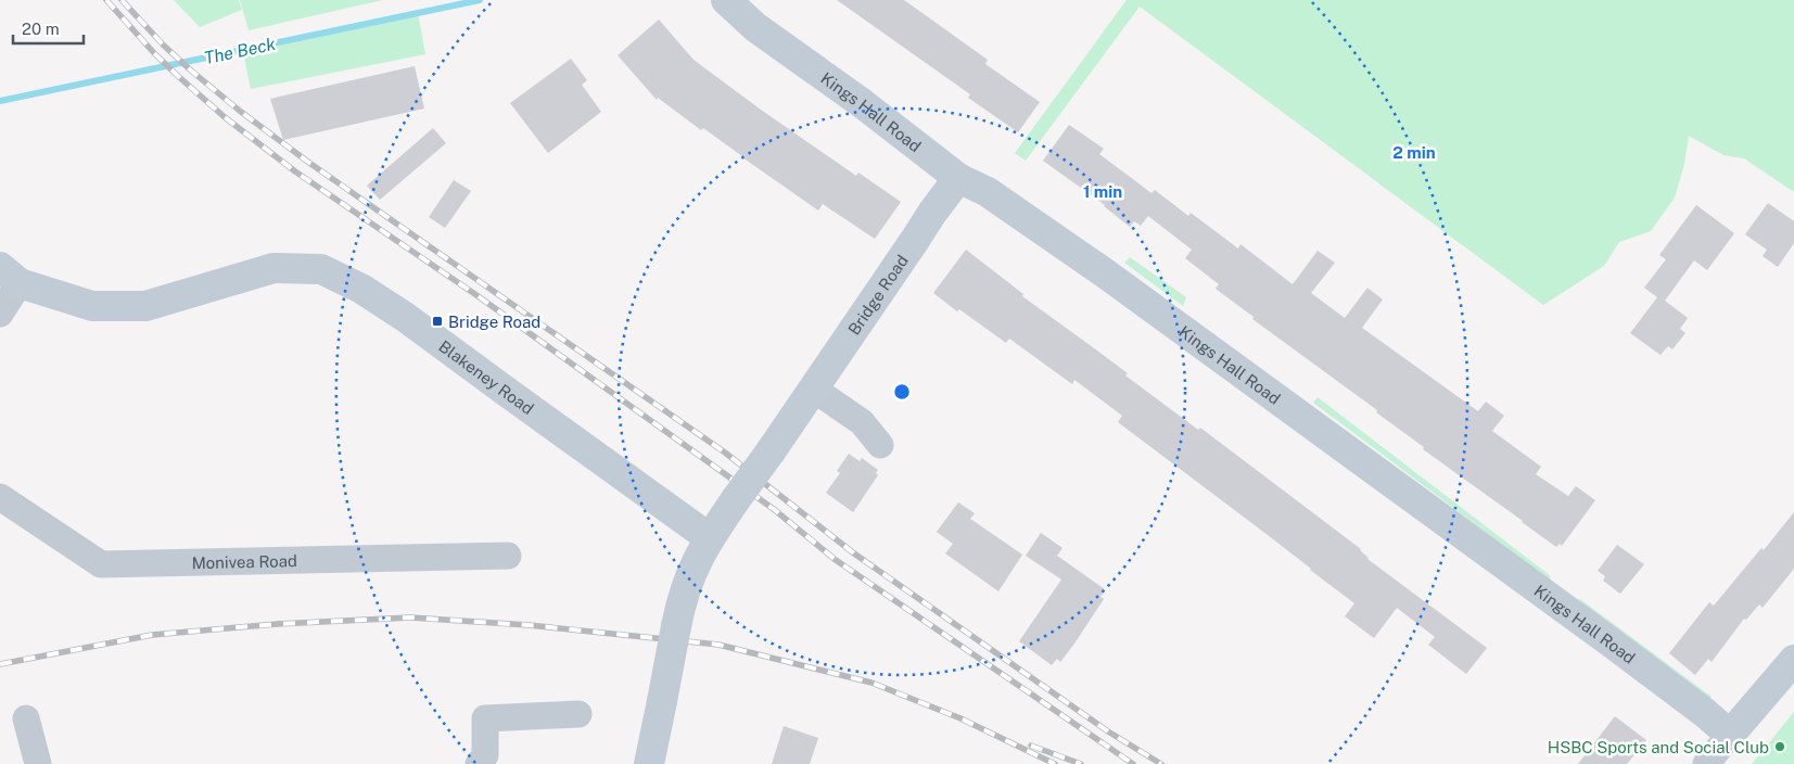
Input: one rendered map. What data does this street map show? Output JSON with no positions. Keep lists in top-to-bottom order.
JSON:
{
  "streets": {
    "street": [
      "Kings Hall Road",
      "Bridge Road",
      "Blakeney Road",
      "Monivea Road"
    ]
  },
  "crossings": [
    ["Kings Hall Road", "Bridge Road"],
    ["Bridge Road", "Blakeney Road"]
  ],
  "water": ["The Beck"],
  "places": {
    "transit": ["Bridge Road"],
    "other": ["HSBC Sports and Social Club"]
  },
  "scale_bar": "20 m",
  "rings": ["2 min", "1 min"]
}
